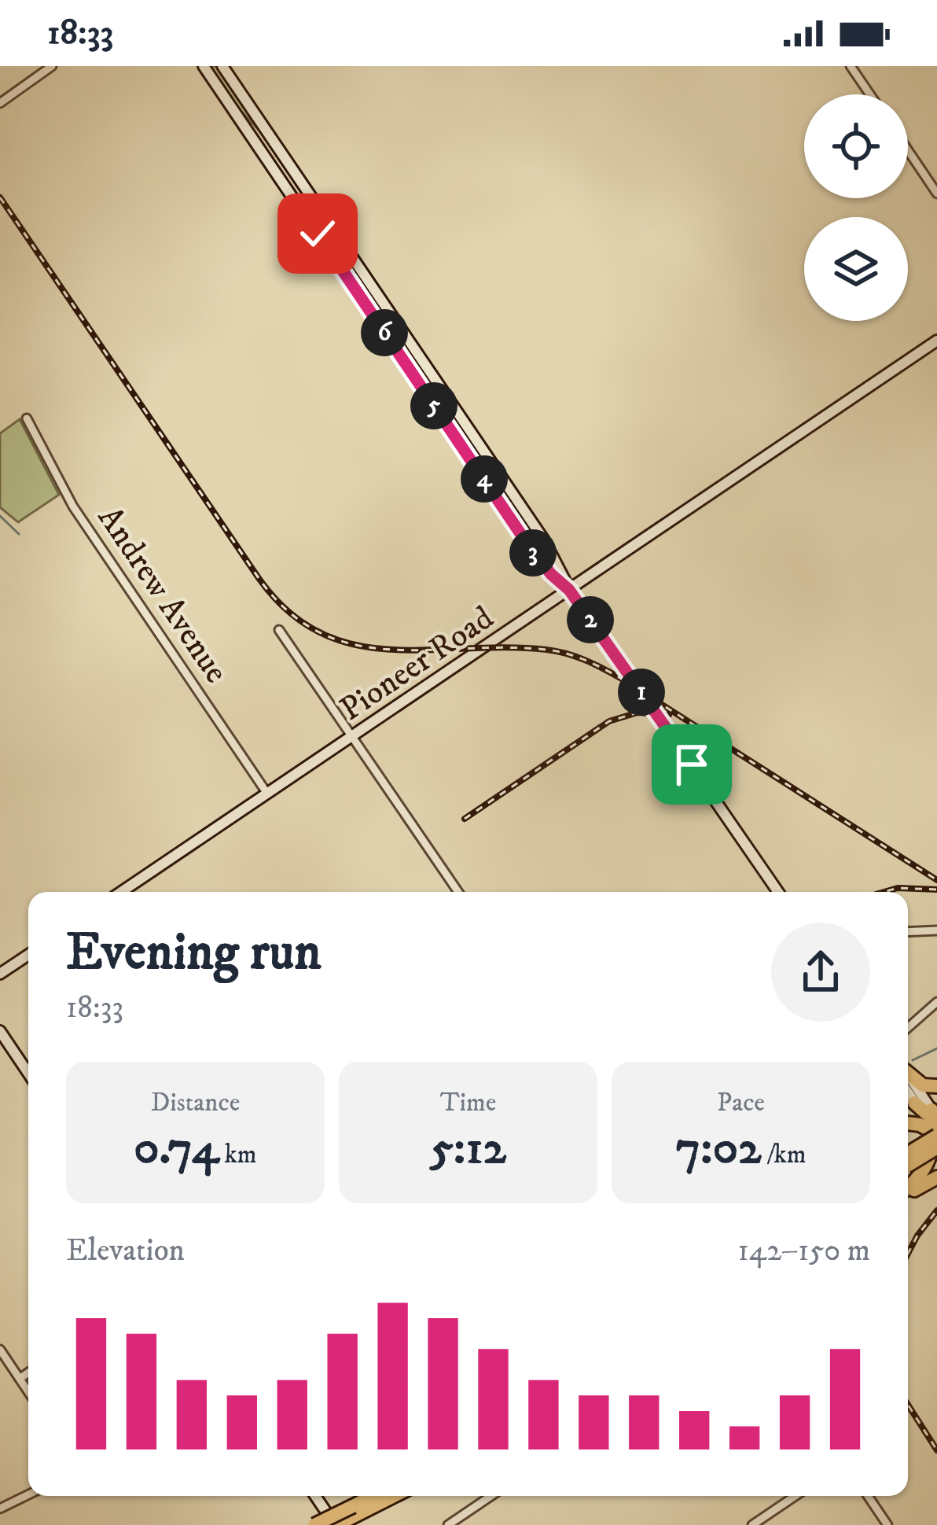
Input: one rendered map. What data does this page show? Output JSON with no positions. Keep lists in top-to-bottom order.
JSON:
{
  "streets": {
    "main road": ["Pioneer Road"],
    "street": ["Andrew Avenue"]
  },
  "crossings": [
    ["Andrew Avenue", "Pioneer Road"]
  ],
  "page": {
    "status": "18:33",
    "pins": [
      "6",
      "5",
      "4",
      "3",
      "2",
      "1"
    ],
    "heading": ["Evening run", "18:33"],
    "stats": [
      ["Distance", "0.74 km"],
      ["Time", "5:12"],
      ["Pace", "7:02 /km"]
    ],
    "chart": ["Elevation", "142–150 m"]
  }
}
